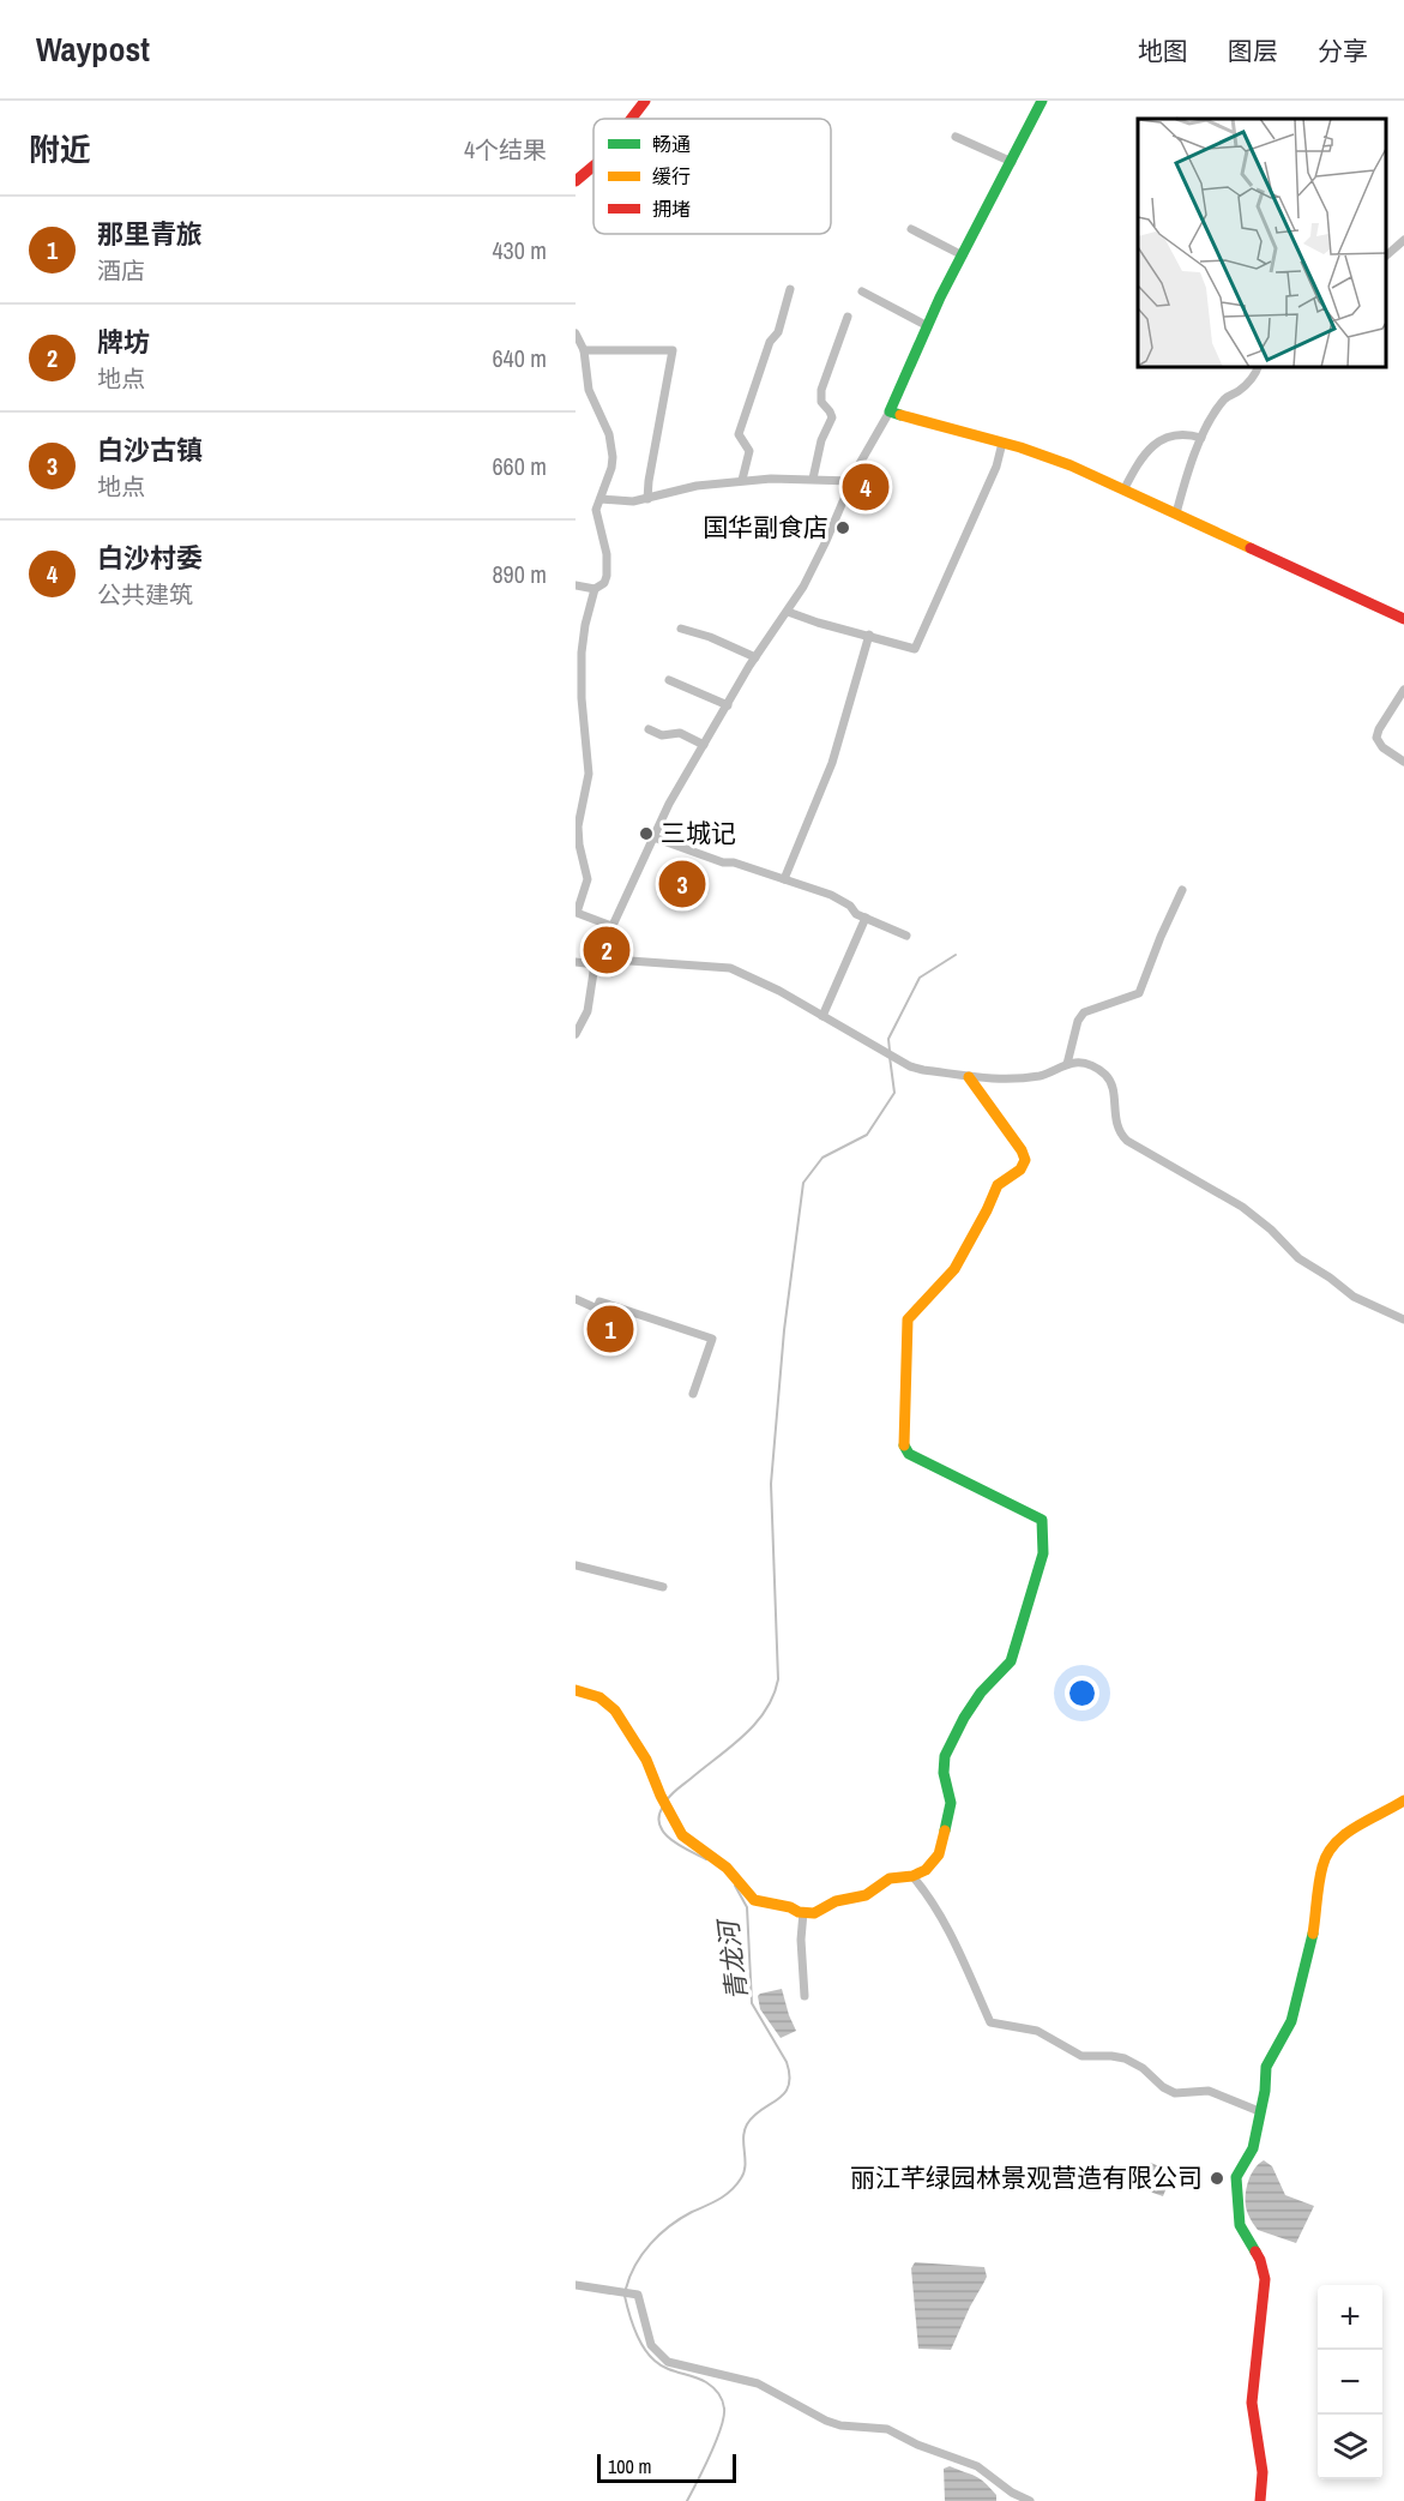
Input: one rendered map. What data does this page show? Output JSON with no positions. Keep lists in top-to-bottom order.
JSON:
{
  "water": ["青龙河"],
  "places": ["国华副食店", "三城记", "丽江芊绿园林景观营造有限公司"],
  "legend": ["畅通", "缓行", "拥堵"],
  "scale_bar": "100 m",
  "page": {
    "header": "Waypost",
    "nav": ["地图", "图层", "分享"],
    "heading": ["附近", "4个结果"],
    "list": [
      {
        "mark": "1",
        "name": "那里青旅",
        "note": "酒店",
        "value": "430 m"
      },
      {
        "mark": "2",
        "name": "牌坊",
        "note": "地点",
        "value": "640 m"
      },
      {
        "mark": "3",
        "name": "白沙古镇",
        "note": "地点",
        "value": "660 m"
      },
      {
        "mark": "4",
        "name": "白沙村委",
        "note": "公共建筑",
        "value": "890 m"
      }
    ],
    "pins": [
      "4",
      "3",
      "2",
      "1"
    ],
    "map_buttons": ["+", "−"],
    "scale": "100 m"
  }
}
